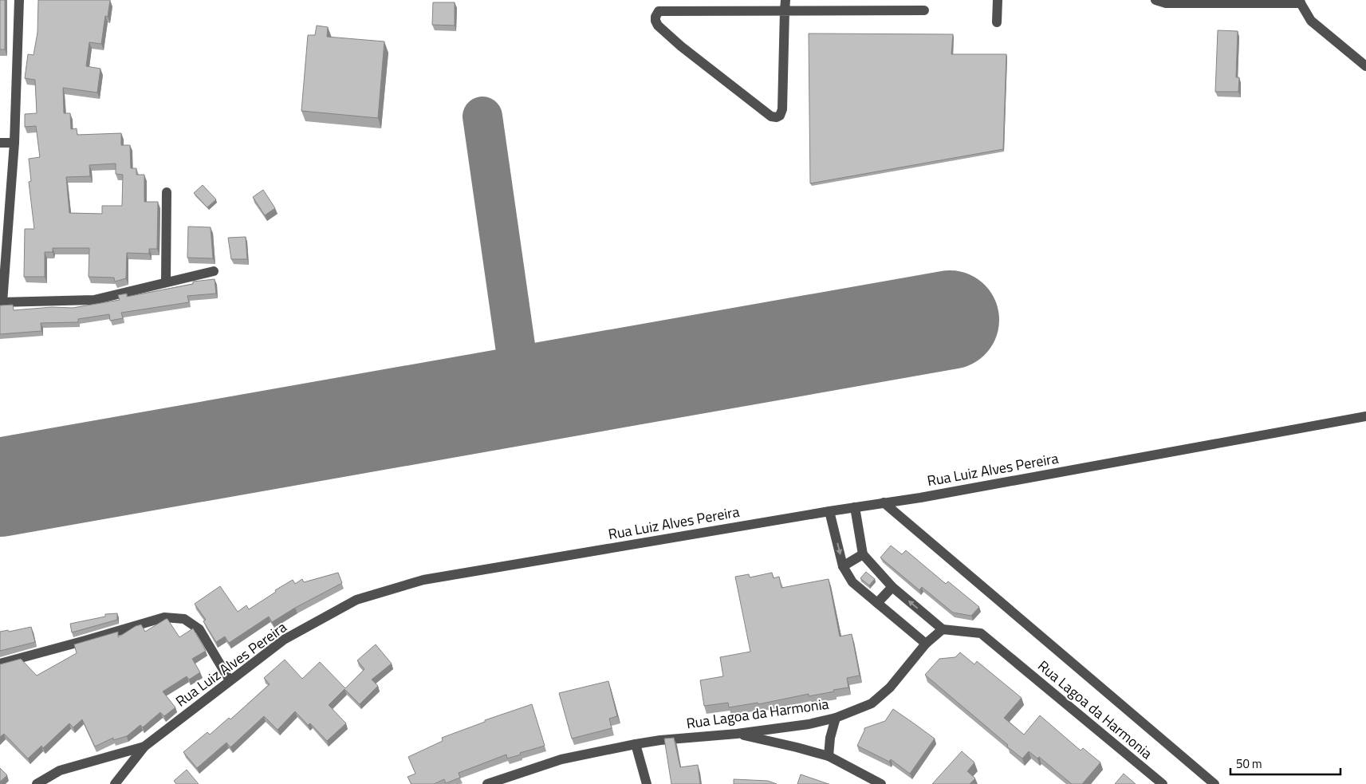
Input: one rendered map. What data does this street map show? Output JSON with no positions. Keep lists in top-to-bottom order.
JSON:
{
  "streets": {
    "street": ["Rua Luiz Alves Pereira", "Rua Lagoa da Harmonia"]
  },
  "scale_bar": "50 m"
}
